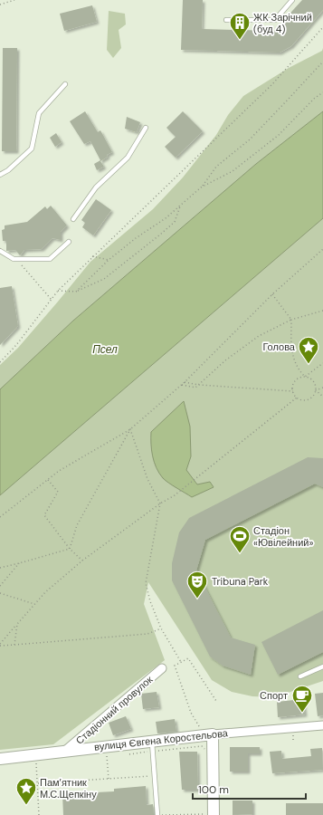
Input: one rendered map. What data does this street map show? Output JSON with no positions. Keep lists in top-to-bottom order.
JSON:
{
  "streets": {
    "street": ["Стадіонний провулок", "вулиця Євгена Коростельова"]
  },
  "crossings": [
    ["Стадіонний провулок", "вулиця Євгена Коростельова"]
  ],
  "water": ["Псел"],
  "places": {
    "building": ["ЖК Зарічний (буд 4)"],
    "place": ["Голова", "Пам’ятник М.С.Щепкіну"],
    "sports": ["Стадіон «Ювілейний»"],
    "theatre": ["Tribuna Park"],
    "cafe": ["Спорт"]
  },
  "scale_bar": "100 m"
}
